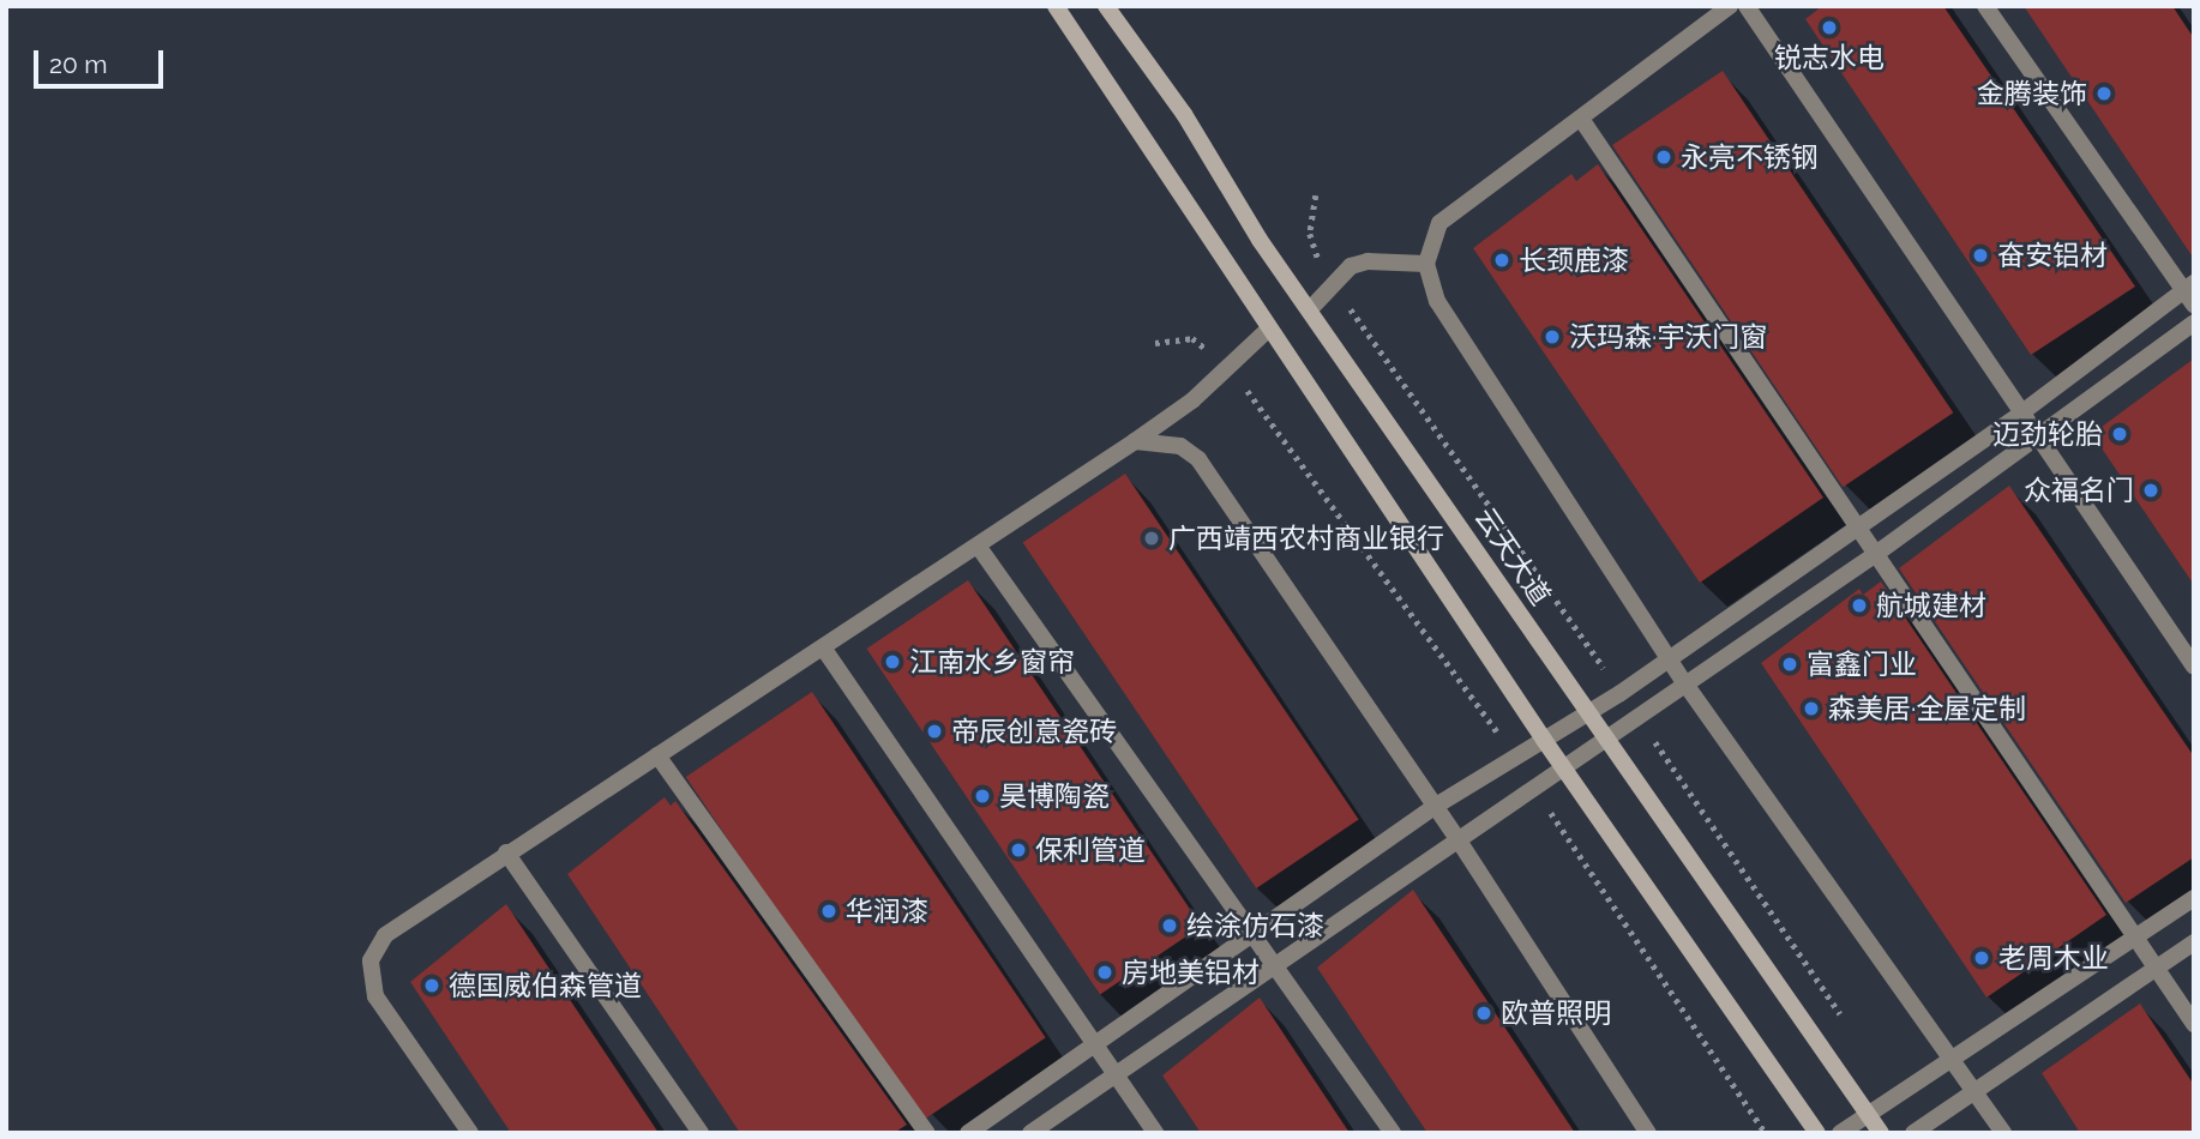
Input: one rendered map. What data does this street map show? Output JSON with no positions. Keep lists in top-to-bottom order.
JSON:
{
  "streets": {
    "main road": ["云天大道"]
  },
  "places": [
    "锐志水电",
    "金腾装饰",
    "永亮不锈钢",
    "奋安铝材",
    "长颈鹿漆",
    "沃玛森·宇沃门窗",
    "迈劲轮胎",
    "众福名门",
    "广西靖西农村商业银行",
    "航城建材",
    "江南水乡窗帘",
    "富鑫门业",
    "森美居·全屋定制",
    "帝辰创意瓷砖",
    "昊博陶瓷",
    "保利管道",
    "华润漆",
    "绘涂仿石漆",
    "老周木业",
    "房地美铝材",
    "德国威伯森管道",
    "欧普照明"
  ],
  "scale_bar": "20 m"
}
